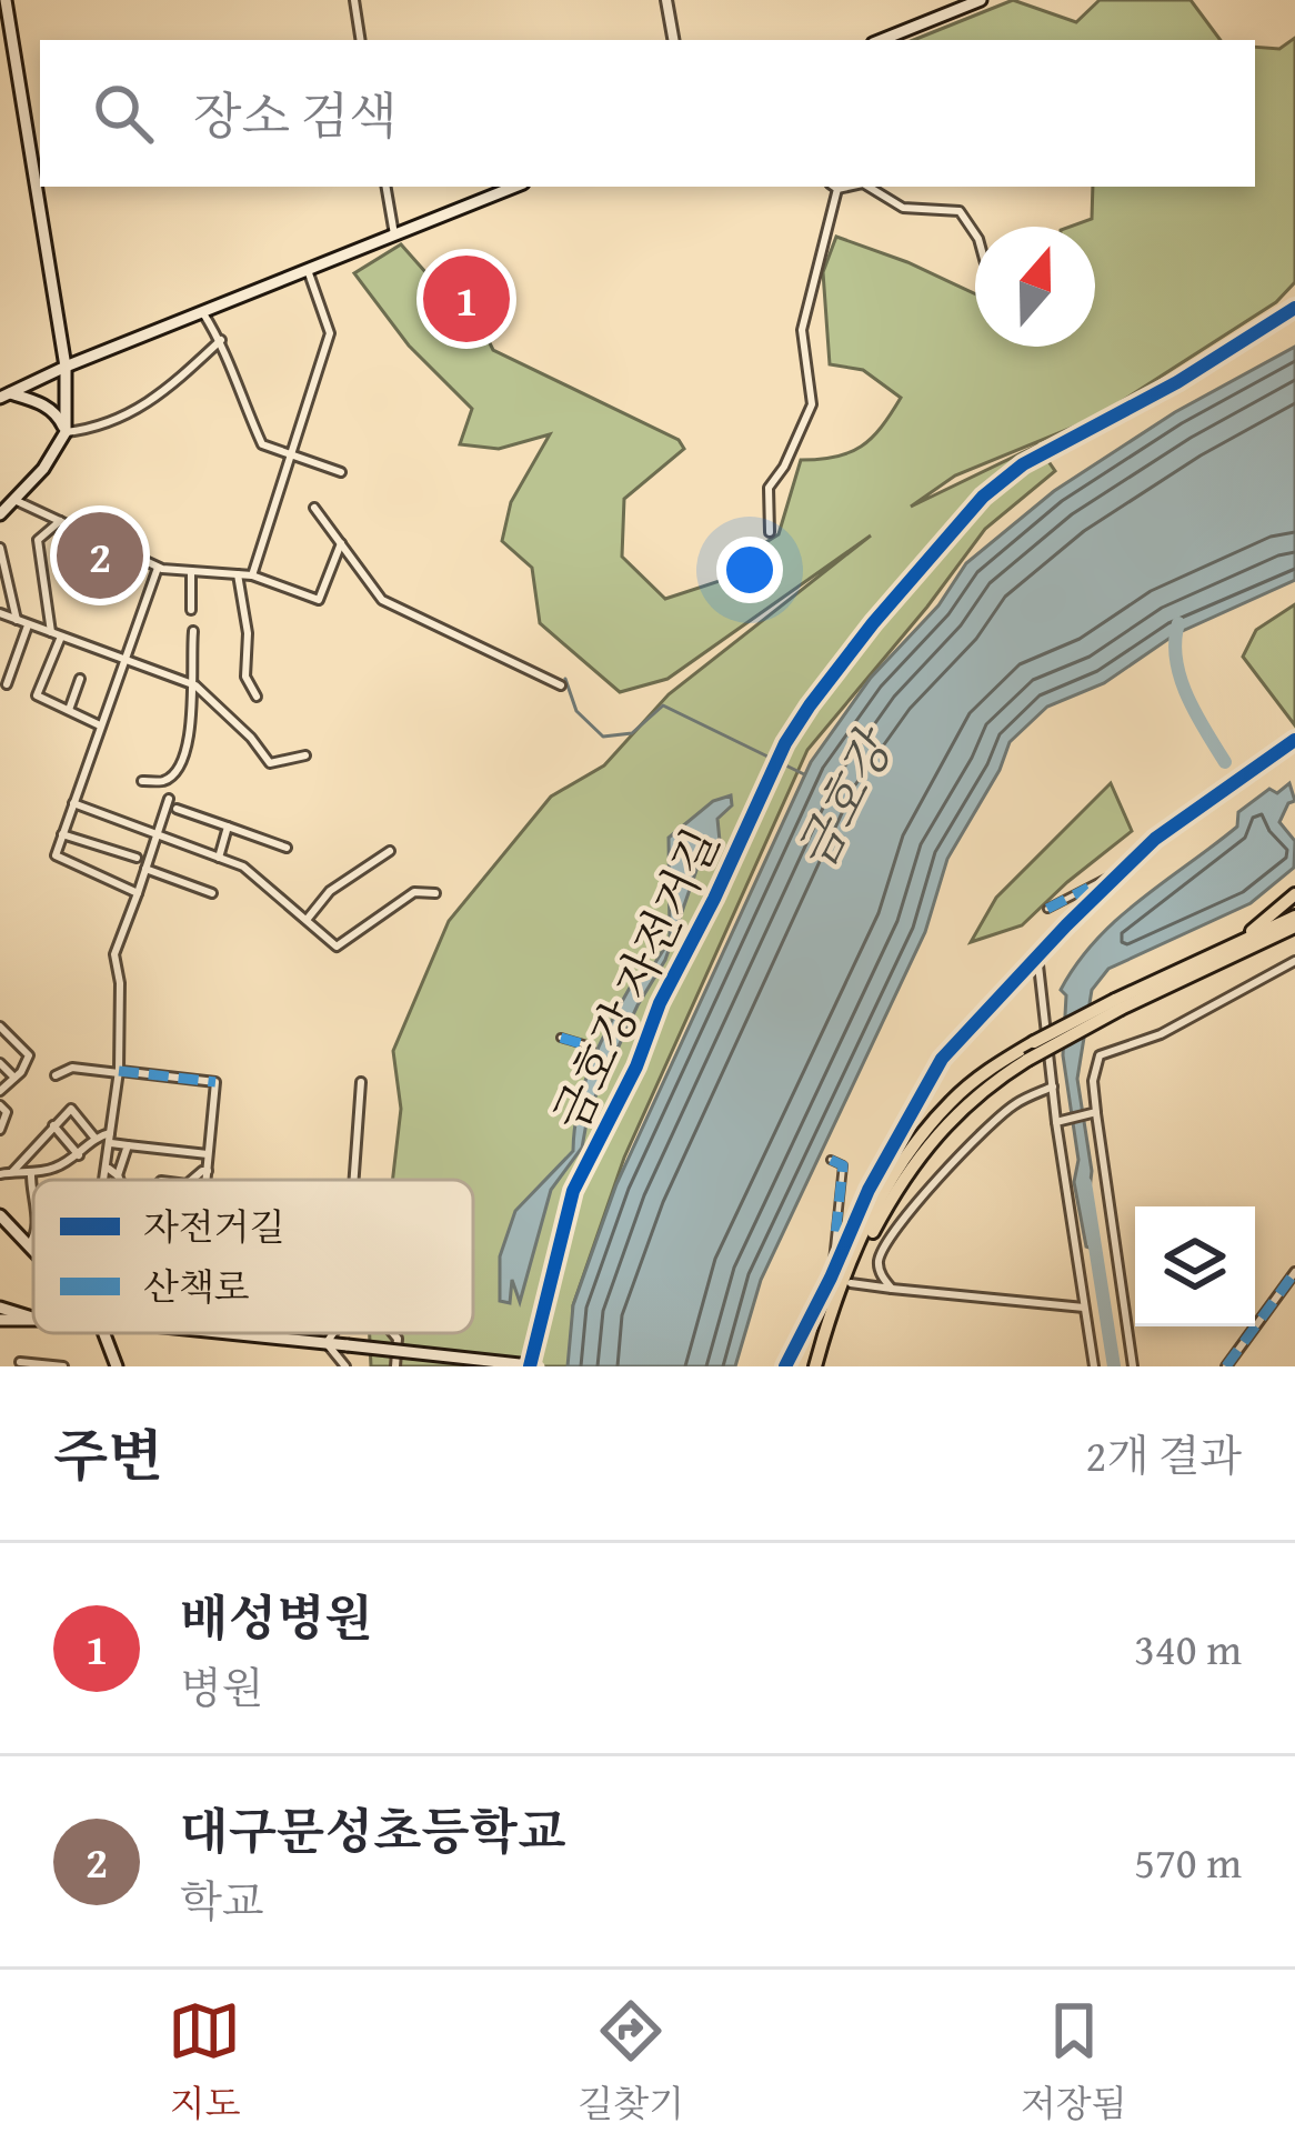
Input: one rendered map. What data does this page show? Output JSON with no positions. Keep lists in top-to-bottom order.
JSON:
{
  "streets": {
    "cycle path": ["금호강 자전거길"]
  },
  "water": ["금호강"],
  "legend": ["자전거길", "산책로"],
  "north": "top",
  "page": {
    "search": "장소 검색",
    "pins": ["1", "2"],
    "heading": ["주변", "2개 결과"],
    "list": [
      {
        "mark": "1",
        "name": "배성병원",
        "note": "병원",
        "value": "340 m"
      },
      {
        "mark": "2",
        "name": "대구문성초등학교",
        "note": "학교",
        "value": "570 m"
      }
    ],
    "nav": ["지도", "길찾기", "저장됨"]
  }
}
